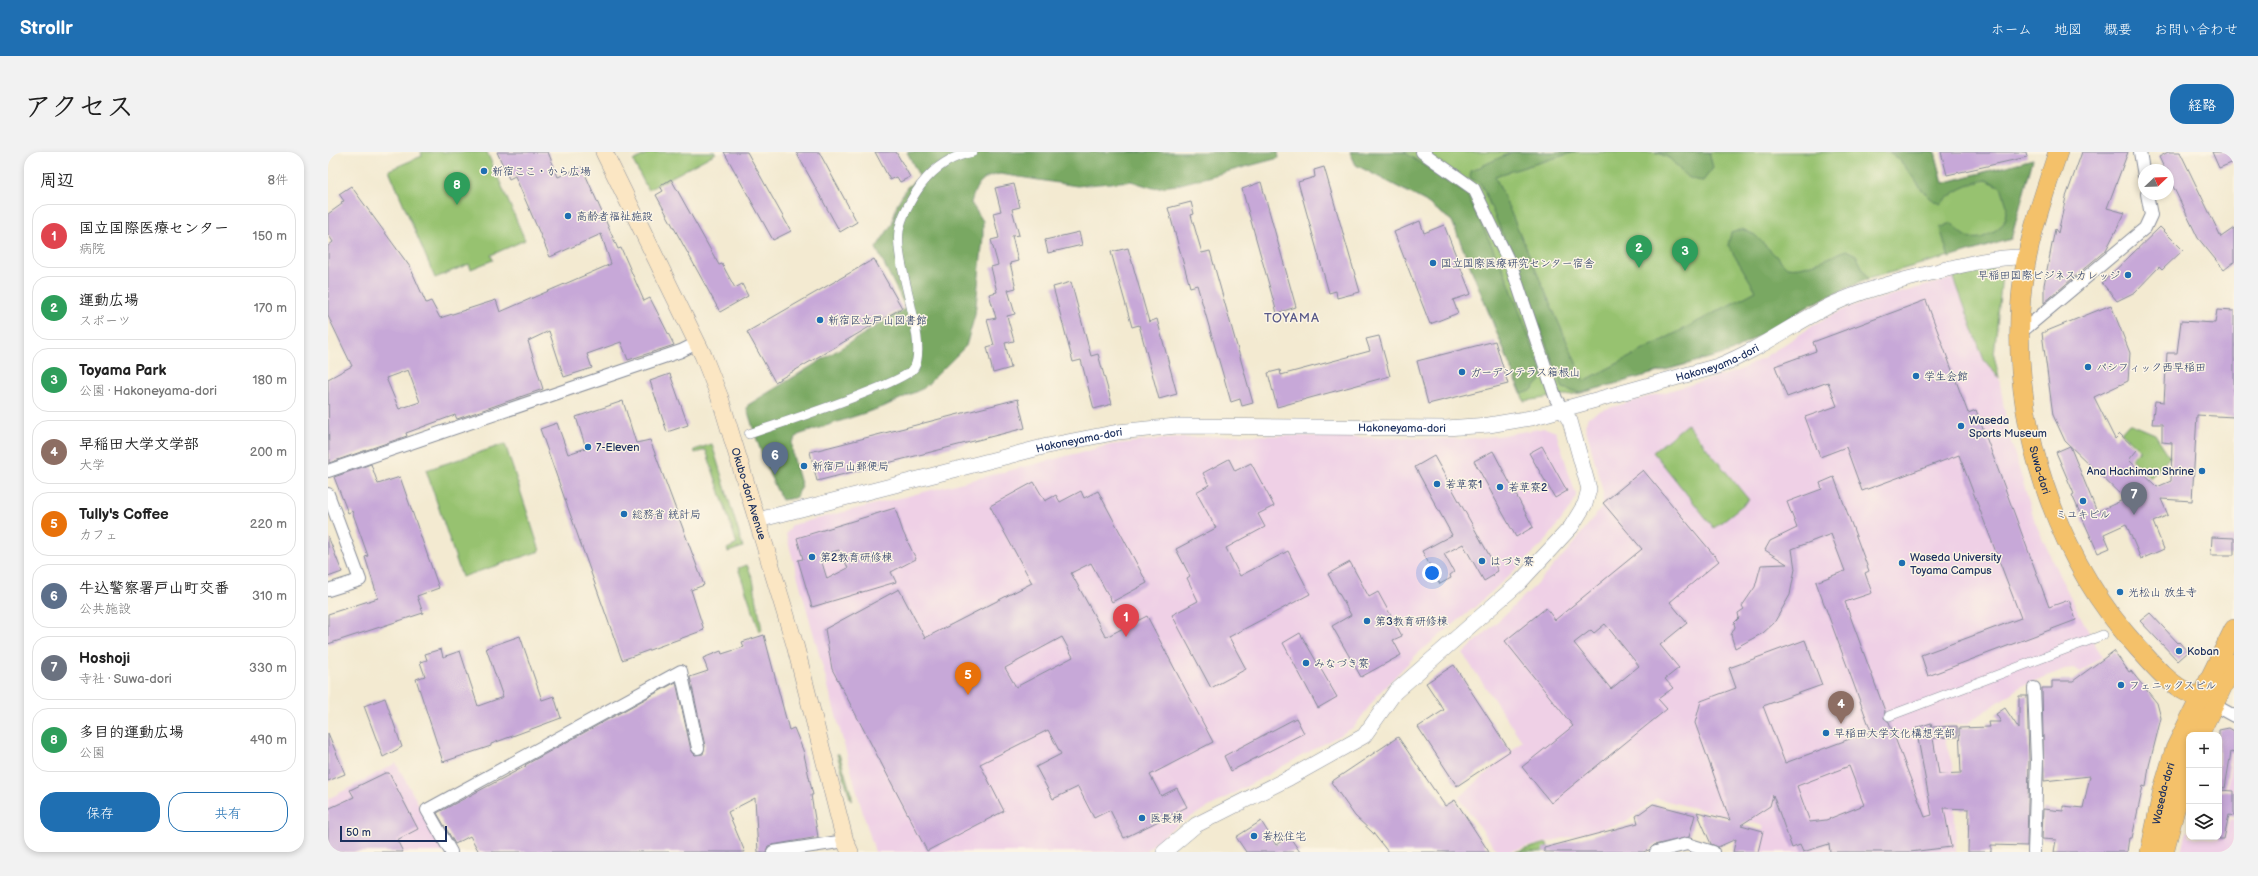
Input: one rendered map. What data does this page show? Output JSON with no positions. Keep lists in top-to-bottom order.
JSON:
{
  "streets": {
    "main road": ["Suwa-dori", "Okubo-dori Avenue", "Waseda-dori"],
    "street": ["Hakoneyama-dori"]
  },
  "crossings": [
    ["Hakoneyama-dori", "Suwa-dori"],
    ["Hakoneyama-dori", "Okubo-dori Avenue"],
    ["Suwa-dori", "Waseda-dori"]
  ],
  "districts": ["TOYAMA"],
  "places": [
    "新宿ここ・から広場",
    "高齢者福祉施設",
    "国立国際医療研究センター宿舎",
    "早稲田国際ビジネスカレッジ",
    "新宿区立戸山図書館",
    "パシフィック西早稲田",
    "ガーデンテラス箱根山",
    "学生会館",
    "Waseda Sports Museum",
    "7-Eleven",
    "新宿戸山郵便局",
    "Ana Hachiman Shrine",
    "若草寮1",
    "若草寮2",
    "ミユキビル",
    "総務省 統計局",
    "第2教育研修棟",
    "はづき寮",
    "Waseda University Toyama Campus",
    "光松山 放生寺",
    "第3教育研修棟",
    "Koban",
    "みなづき寮",
    "フェニックスビル",
    "早稲田大学文化構想学部",
    "医長棟",
    "若松住宅"
  ],
  "scale_bar": "50 m",
  "north": "top right",
  "page": {
    "header": "Strollr",
    "nav": [
      "ホーム",
      "地図",
      "概要",
      "お問い合わせ"
    ],
    "title": "アクセス",
    "buttons": [
      "経路",
      ["保存", "共有"]
    ],
    "heading": ["周辺", "8件"],
    "pins": [
      "8",
      "2",
      "3",
      "6",
      "7",
      "1",
      "5",
      "4"
    ],
    "list": [
      {
        "mark": "1",
        "name": "国立国際医療センター",
        "note": "病院",
        "value": "150 m"
      },
      {
        "mark": "2",
        "name": "運動広場",
        "note": "スポーツ",
        "value": "170 m"
      },
      {
        "mark": "3",
        "name": "Toyama Park",
        "note": "公園 · Hakoneyama-dori",
        "value": "180 m"
      },
      {
        "mark": "4",
        "name": "早稲田大学文学部",
        "note": "大学",
        "value": "200 m"
      },
      {
        "mark": "5",
        "name": "Tully's Coffee",
        "note": "カフェ",
        "value": "220 m"
      },
      {
        "mark": "6",
        "name": "牛込警察署戸山町交番",
        "note": "公共施設",
        "value": "310 m"
      },
      {
        "mark": "7",
        "name": "Hoshoji",
        "note": "寺社 · Suwa-dori",
        "value": "330 m"
      },
      {
        "mark": "8",
        "name": "多目的運動広場",
        "note": "公園",
        "value": "490 m"
      }
    ],
    "map_buttons": ["+", "−"],
    "scale": "50 m"
  }
}
